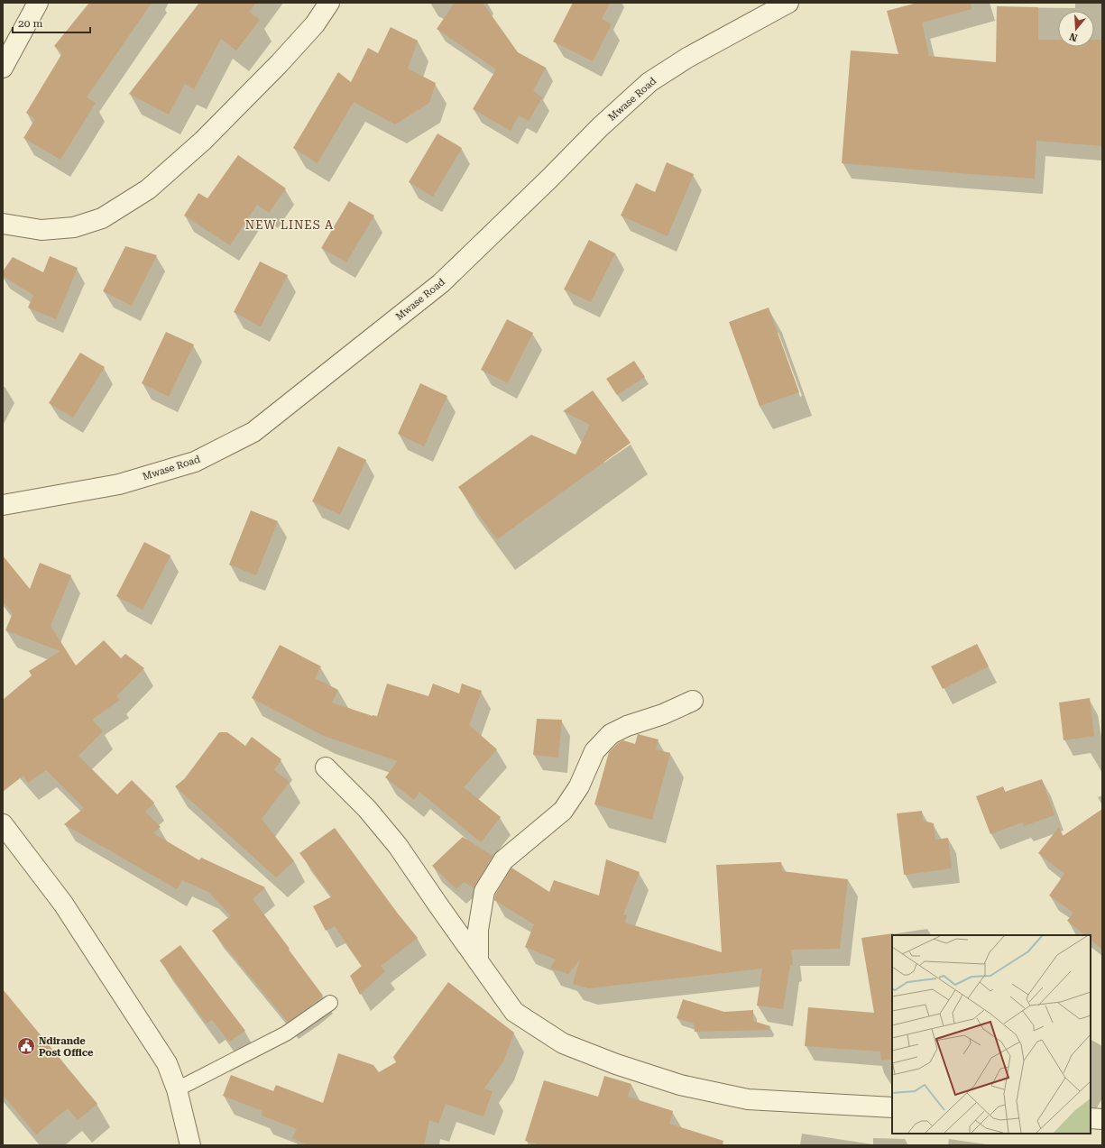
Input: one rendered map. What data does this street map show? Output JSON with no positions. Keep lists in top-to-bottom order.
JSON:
{
  "streets": {
    "street": ["Mwase Road"]
  },
  "districts": ["NEW LINES A"],
  "places": {
    "public building": ["Ndirande Post Office"]
  },
  "scale_bar": "20 m",
  "north": "bottom"
}
